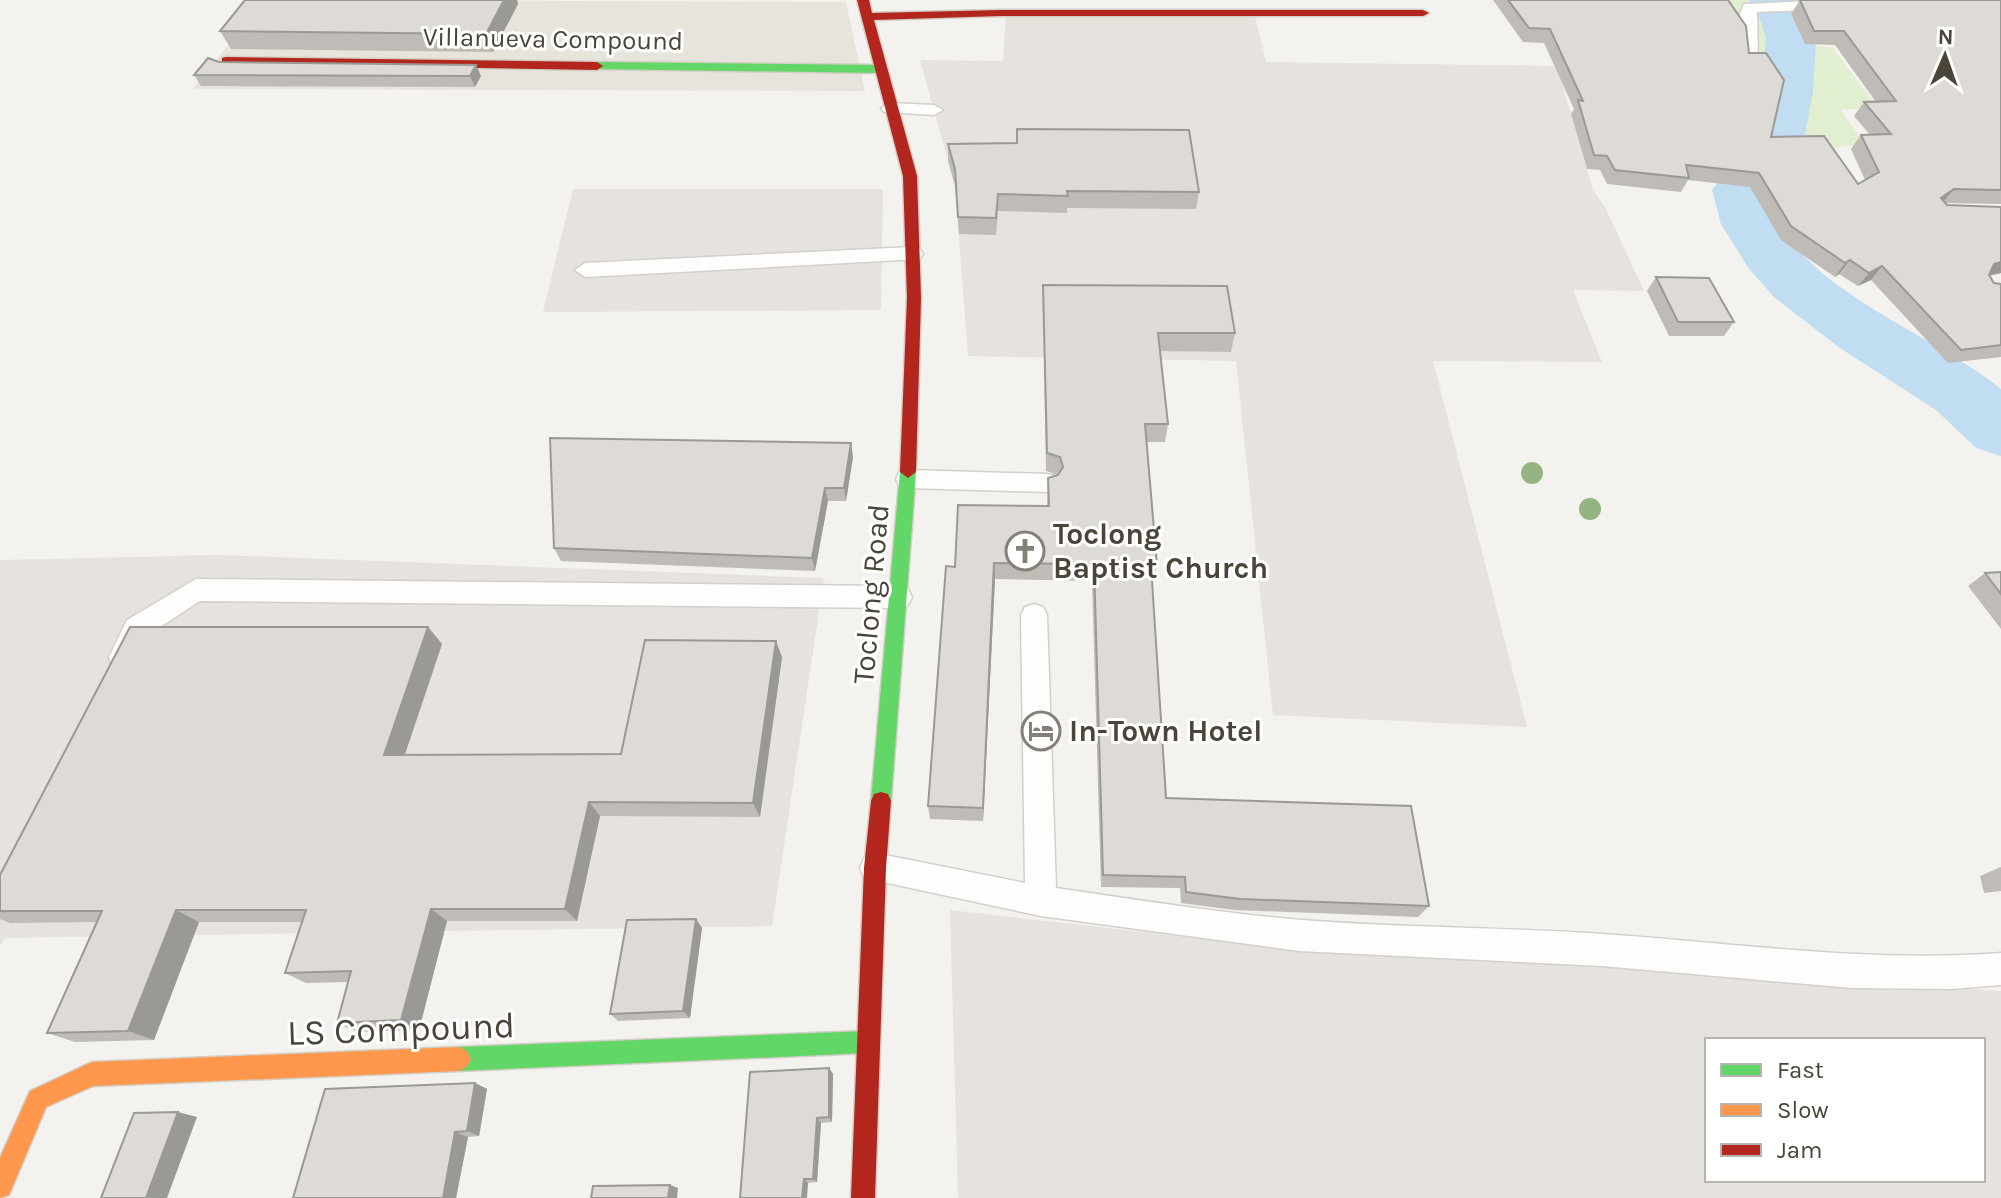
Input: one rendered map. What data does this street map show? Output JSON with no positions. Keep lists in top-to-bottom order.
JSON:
{
  "streets": {
    "street": ["Villanueva Compound", "Toclong Road", "LS Compound"]
  },
  "crossings": [
    ["Villanueva Compound", "Toclong Road"],
    ["Toclong Road", "LS Compound"]
  ],
  "places": {
    "church": ["Toclong Baptist Church"],
    "hotel": ["In-Town Hotel"]
  },
  "legend": ["Fast", "Slow", "Jam"],
  "north": "top"
}
